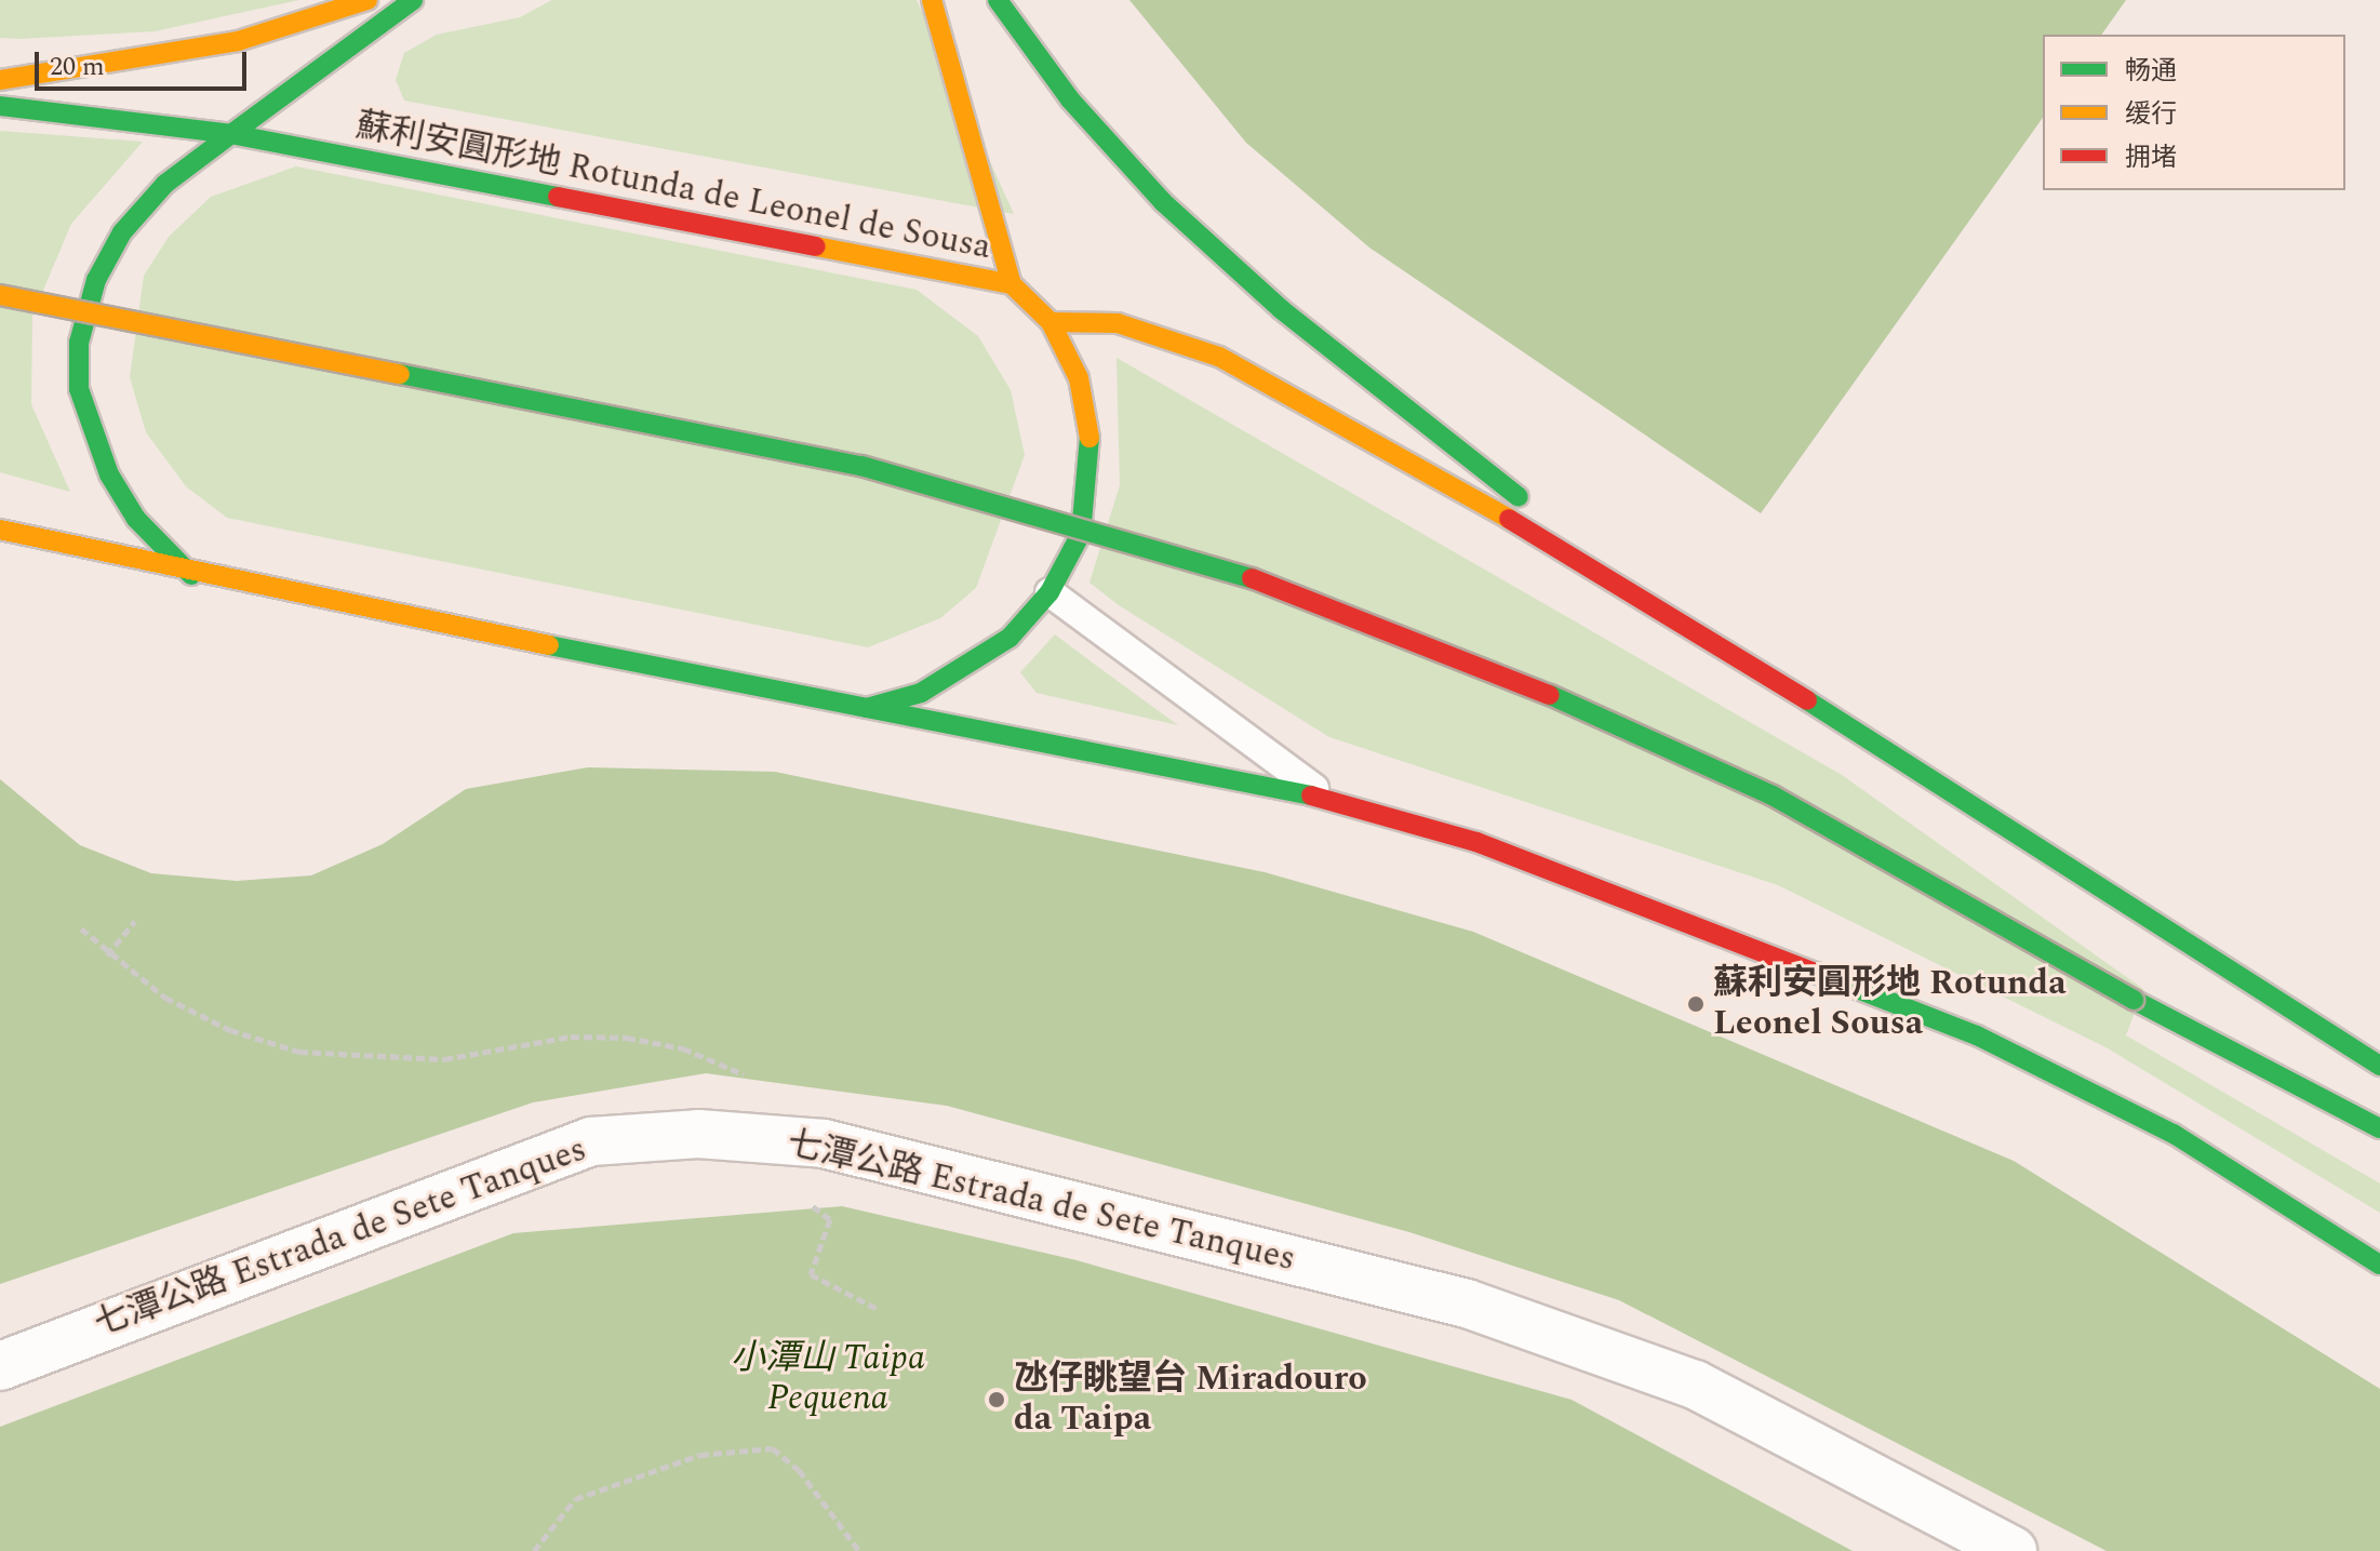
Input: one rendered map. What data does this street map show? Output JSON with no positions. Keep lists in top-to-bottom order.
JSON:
{
  "streets": {
    "main road": ["蘇利安圓形地 Rotunda de Leonel de Sousa"],
    "street": ["七潭公路 Estrada de Sete Tanques"]
  },
  "parks": ["小潭山 Taipa Pequena"],
  "places": ["蘇利安圓形地 Rotunda Leonel Sousa", "氹仔眺望台 Miradouro da Taipa"],
  "legend": ["畅通", "缓行", "拥堵"],
  "scale_bar": "20 m"
}
